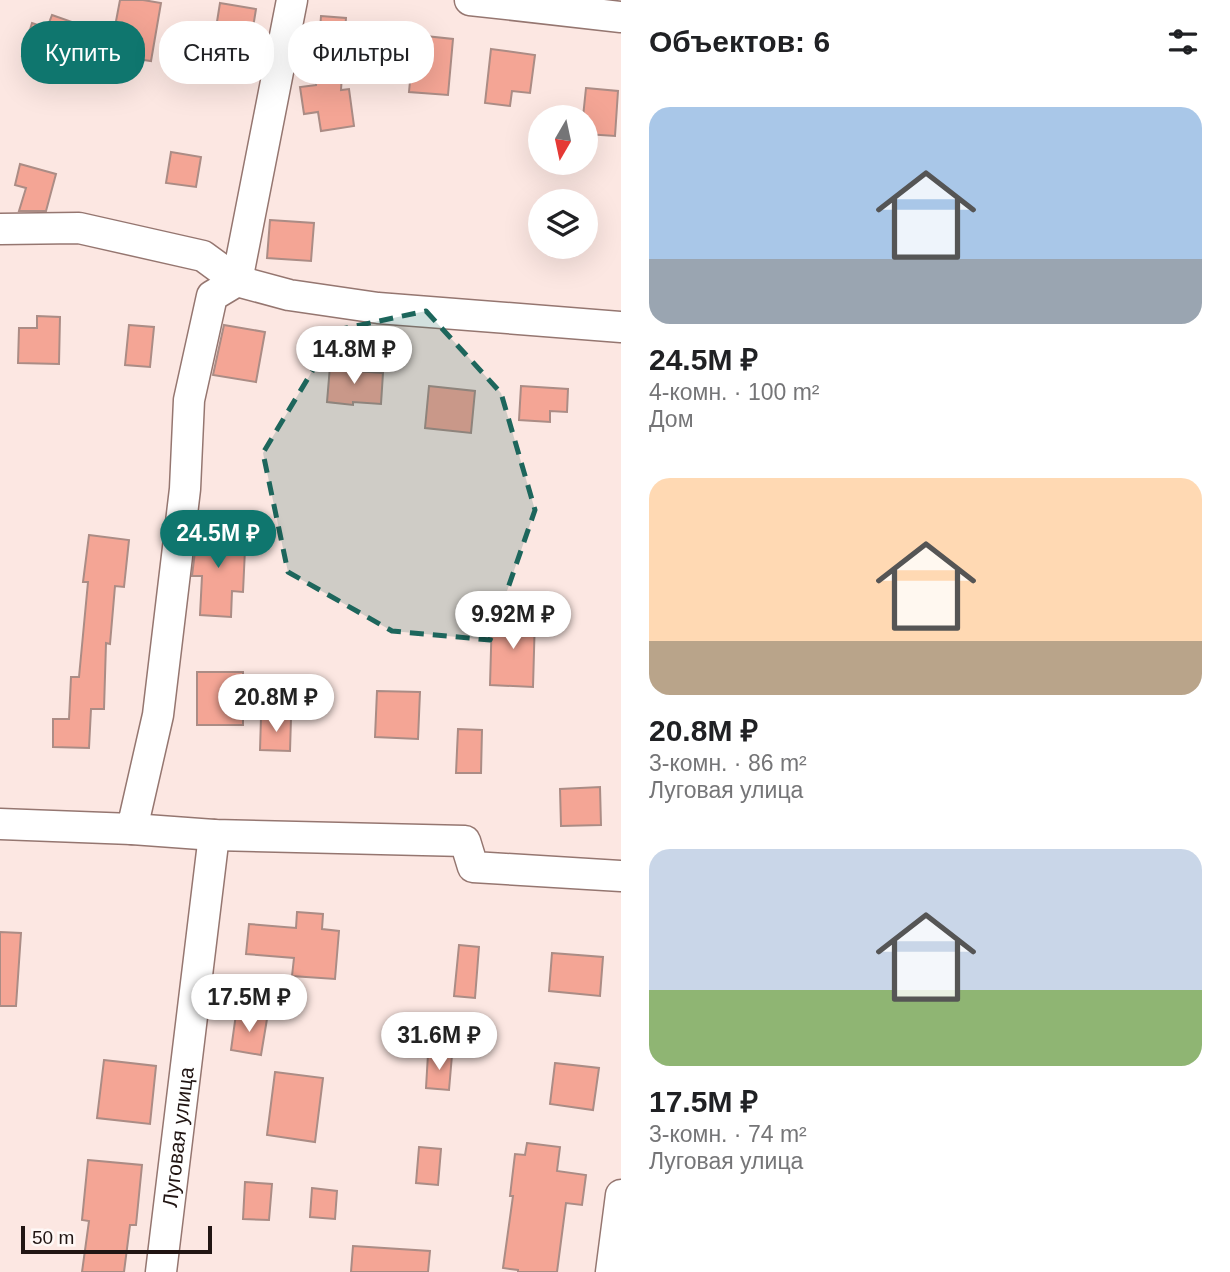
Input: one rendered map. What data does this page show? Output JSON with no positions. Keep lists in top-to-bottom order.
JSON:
{
  "streets": {
    "street": ["Луговая улица"]
  },
  "scale_bar": "50 m",
  "north": "bottom",
  "page": {
    "heading": "Объектов: 6",
    "chip": ["Купить", "Снять", "Фильтры"],
    "list": [
      {
        "name": "24.5M ₽",
        "note": "4-комн. · 100 m² · Дом"
      },
      {
        "name": "20.8M ₽",
        "note": "3-комн. · 86 m² · Луговая улица"
      },
      {
        "name": "17.5M ₽",
        "note": "3-комн. · 74 m² · Луговая улица"
      }
    ],
    "price": [
      "14.8M ₽",
      "24.5M ₽",
      "9.92M ₽",
      "20.8M ₽",
      "17.5M ₽",
      "31.6M ₽"
    ],
    "scale": "50 m"
  }
}
